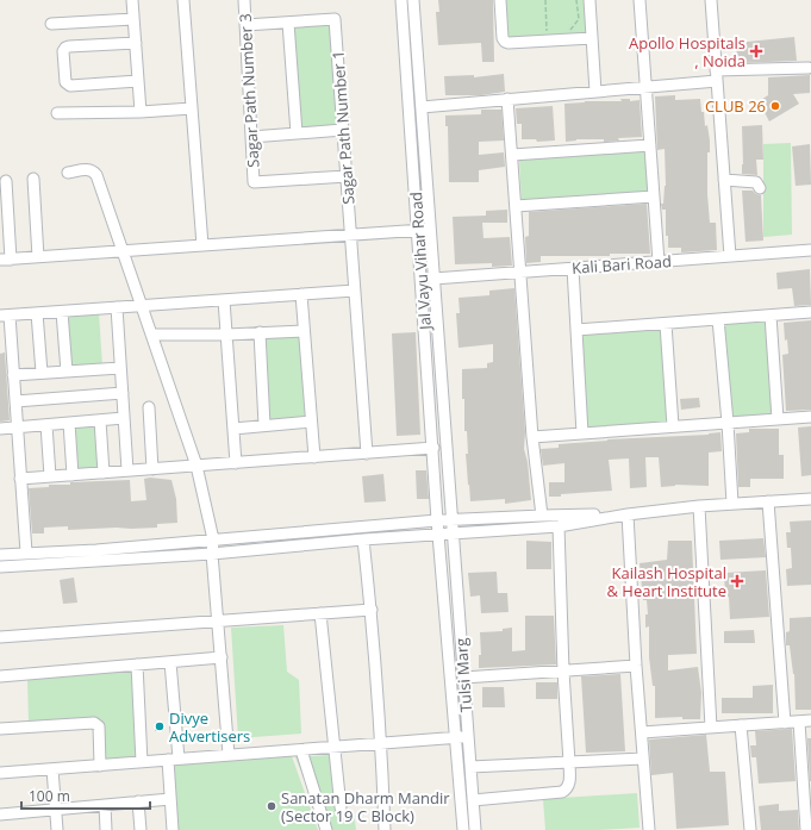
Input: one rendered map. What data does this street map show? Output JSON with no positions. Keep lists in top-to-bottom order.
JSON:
{
  "streets": {
    "street": [
      "Sagar Path Number 3",
      "Sagar Path Number 1",
      "Jal Vayu Vihar Road",
      "Kali Bari Road",
      "Tulsi Marg"
    ]
  },
  "crossings": [
    ["Sagar Path Number 3", "Sagar Path Number 1"],
    ["Jal Vayu Vihar Road", "Kali Bari Road"],
    ["Jal Vayu Vihar Road", "Tulsi Marg"]
  ],
  "places": {
    "health": ["Apollo Hospitals , Noida", "Kailash Hospital & Heart Institute"],
    "other": ["CLUB 26", "Divye Advertisers", "Sanatan Dharm Mandir (Sector 19 C Block)"]
  },
  "scale_bar": "100 m"
}
